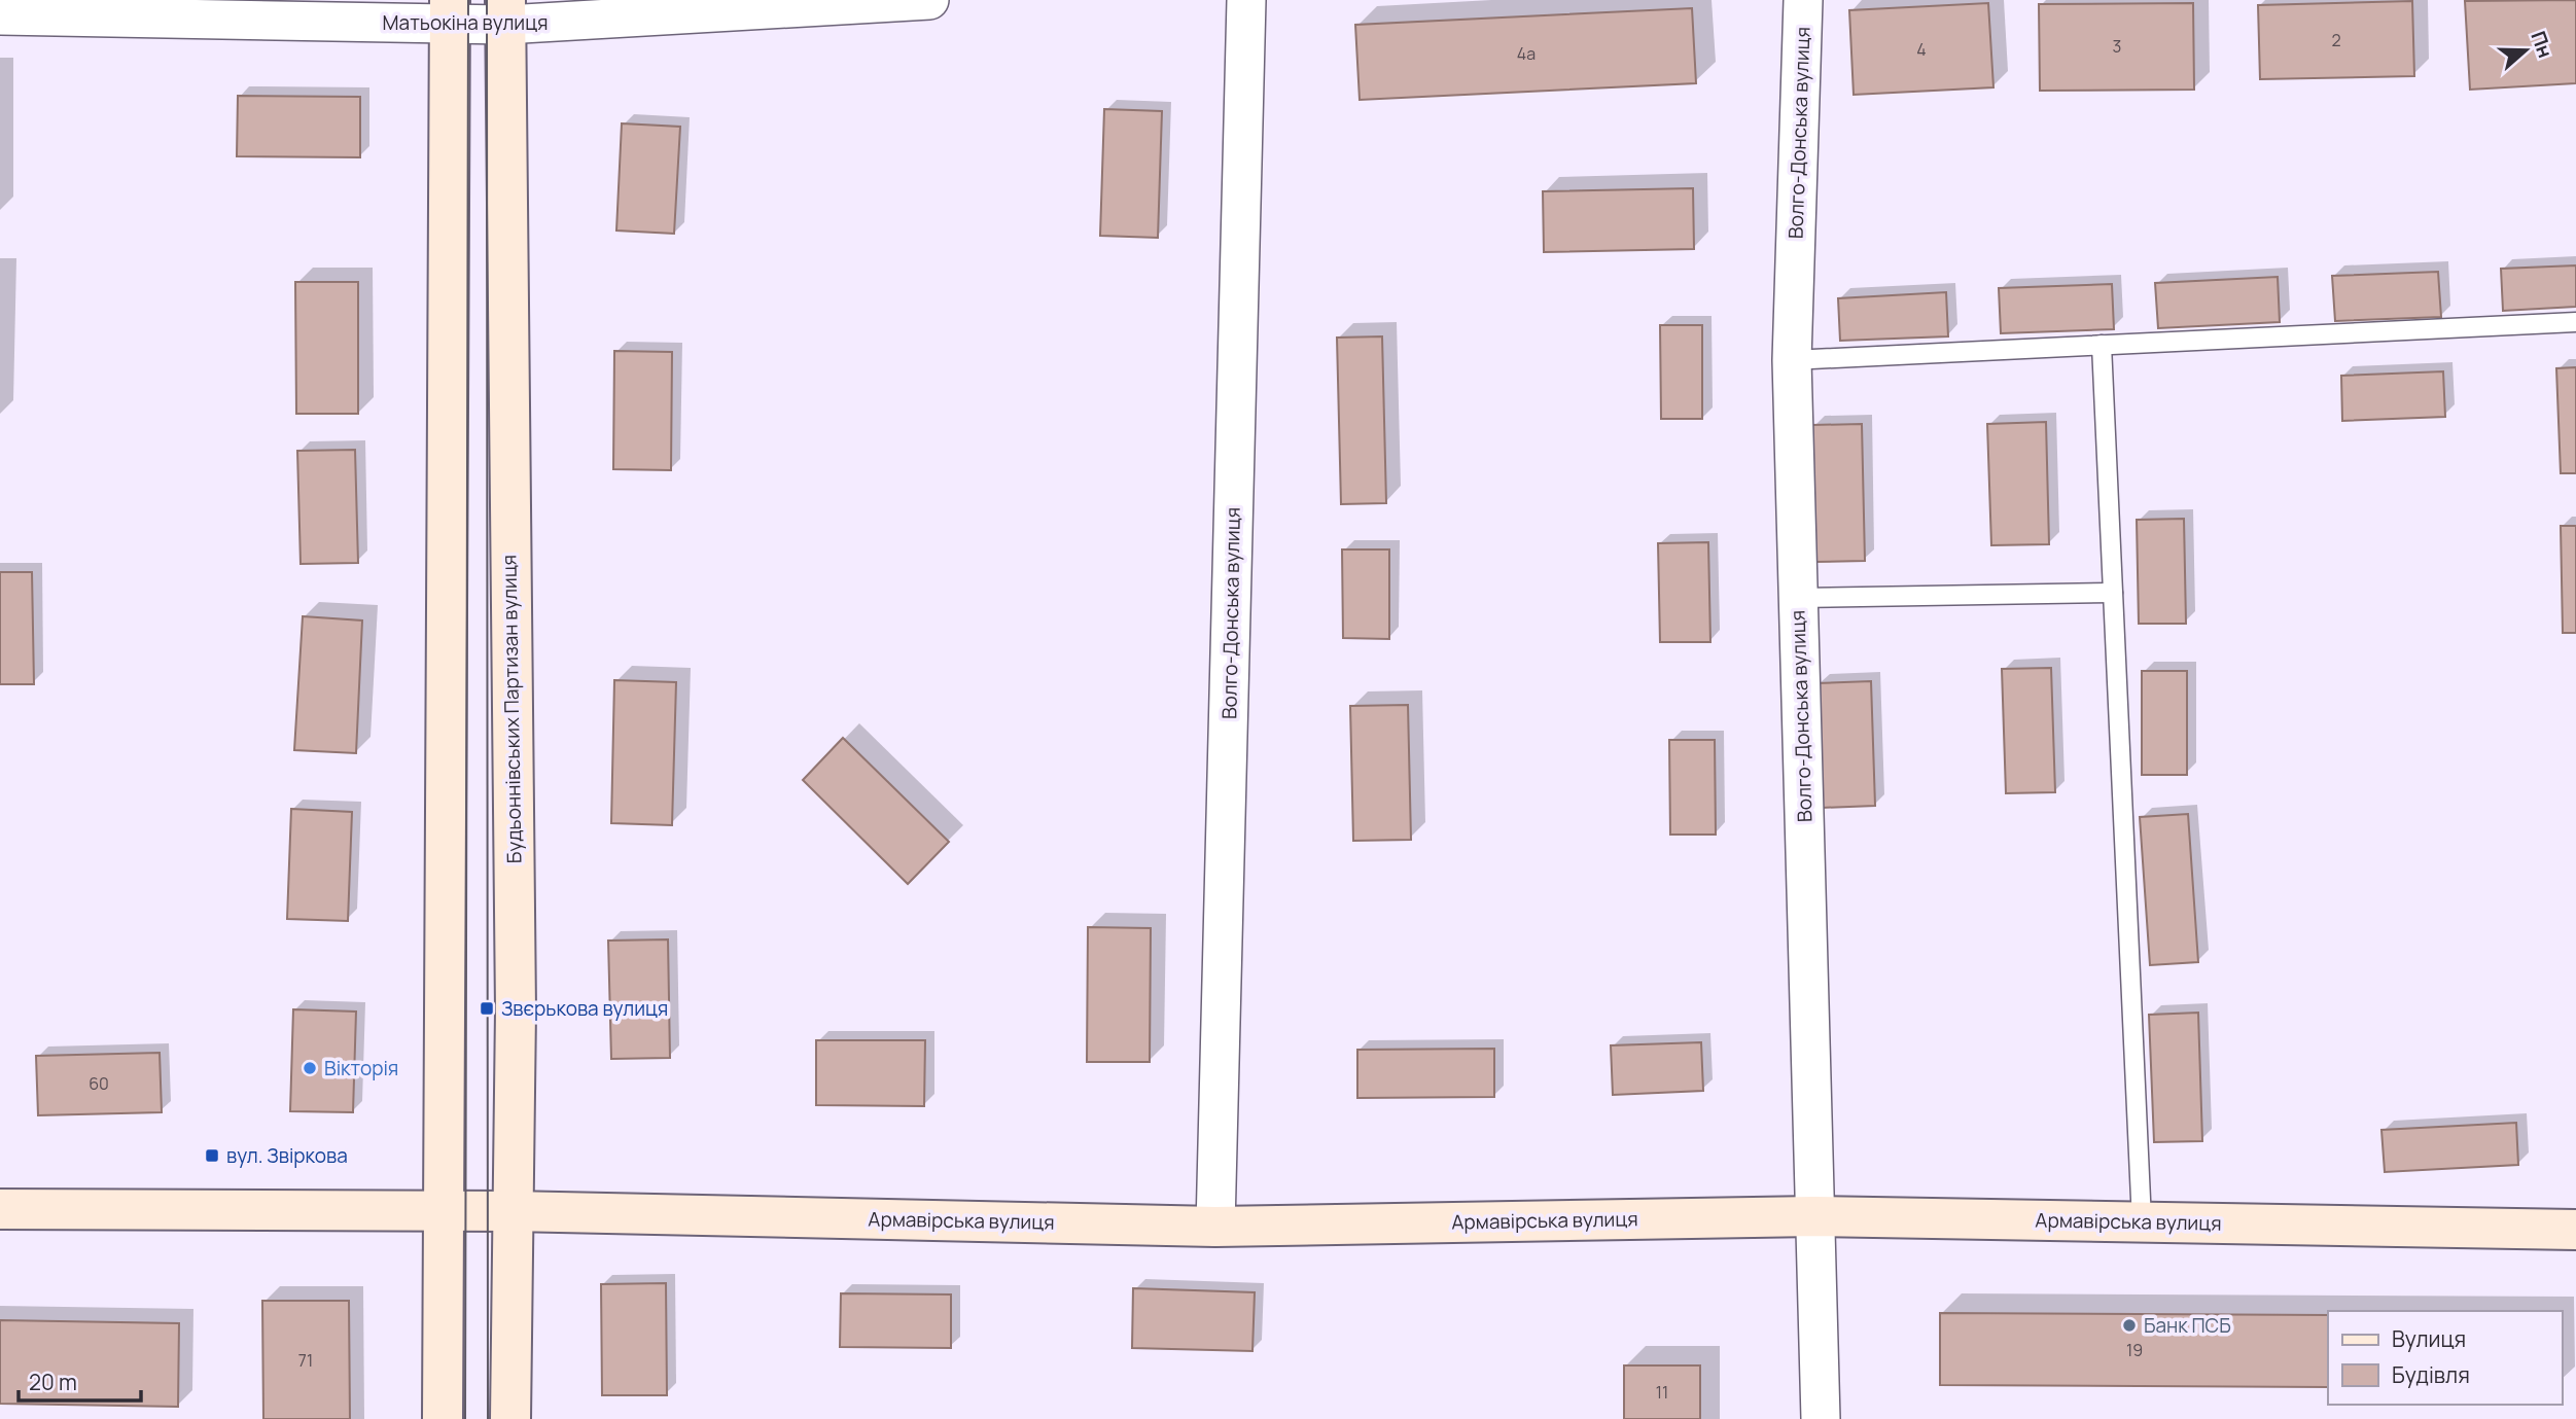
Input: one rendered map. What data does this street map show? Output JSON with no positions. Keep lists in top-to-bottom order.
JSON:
{
  "streets": {
    "main road": ["Будьоннівських Партизан вулиця", "Армавірська вулиця"],
    "street": ["Матьокіна вулиця", "Волго-Донська вулиця"]
  },
  "crossings": [
    ["Матьокіна вулиця", "Будьоннівських Партизан вулиця"],
    ["Волго-Донська вулиця", "Армавірська вулиця"],
    ["Будьоннівських Партизан вулиця", "Армавірська вулиця"]
  ],
  "places": {
    "transit": ["Звєрькова вулиця", "вул. Звіркова"],
    "other": ["Вікторія", "Банк ПСБ"]
  },
  "house_numbers": [
    "2",
    "3",
    "4",
    "4а",
    "60",
    "19",
    "71",
    "11"
  ],
  "legend": ["Вулиця", "Будівля"],
  "scale_bar": "20 m",
  "north": "right"
}
